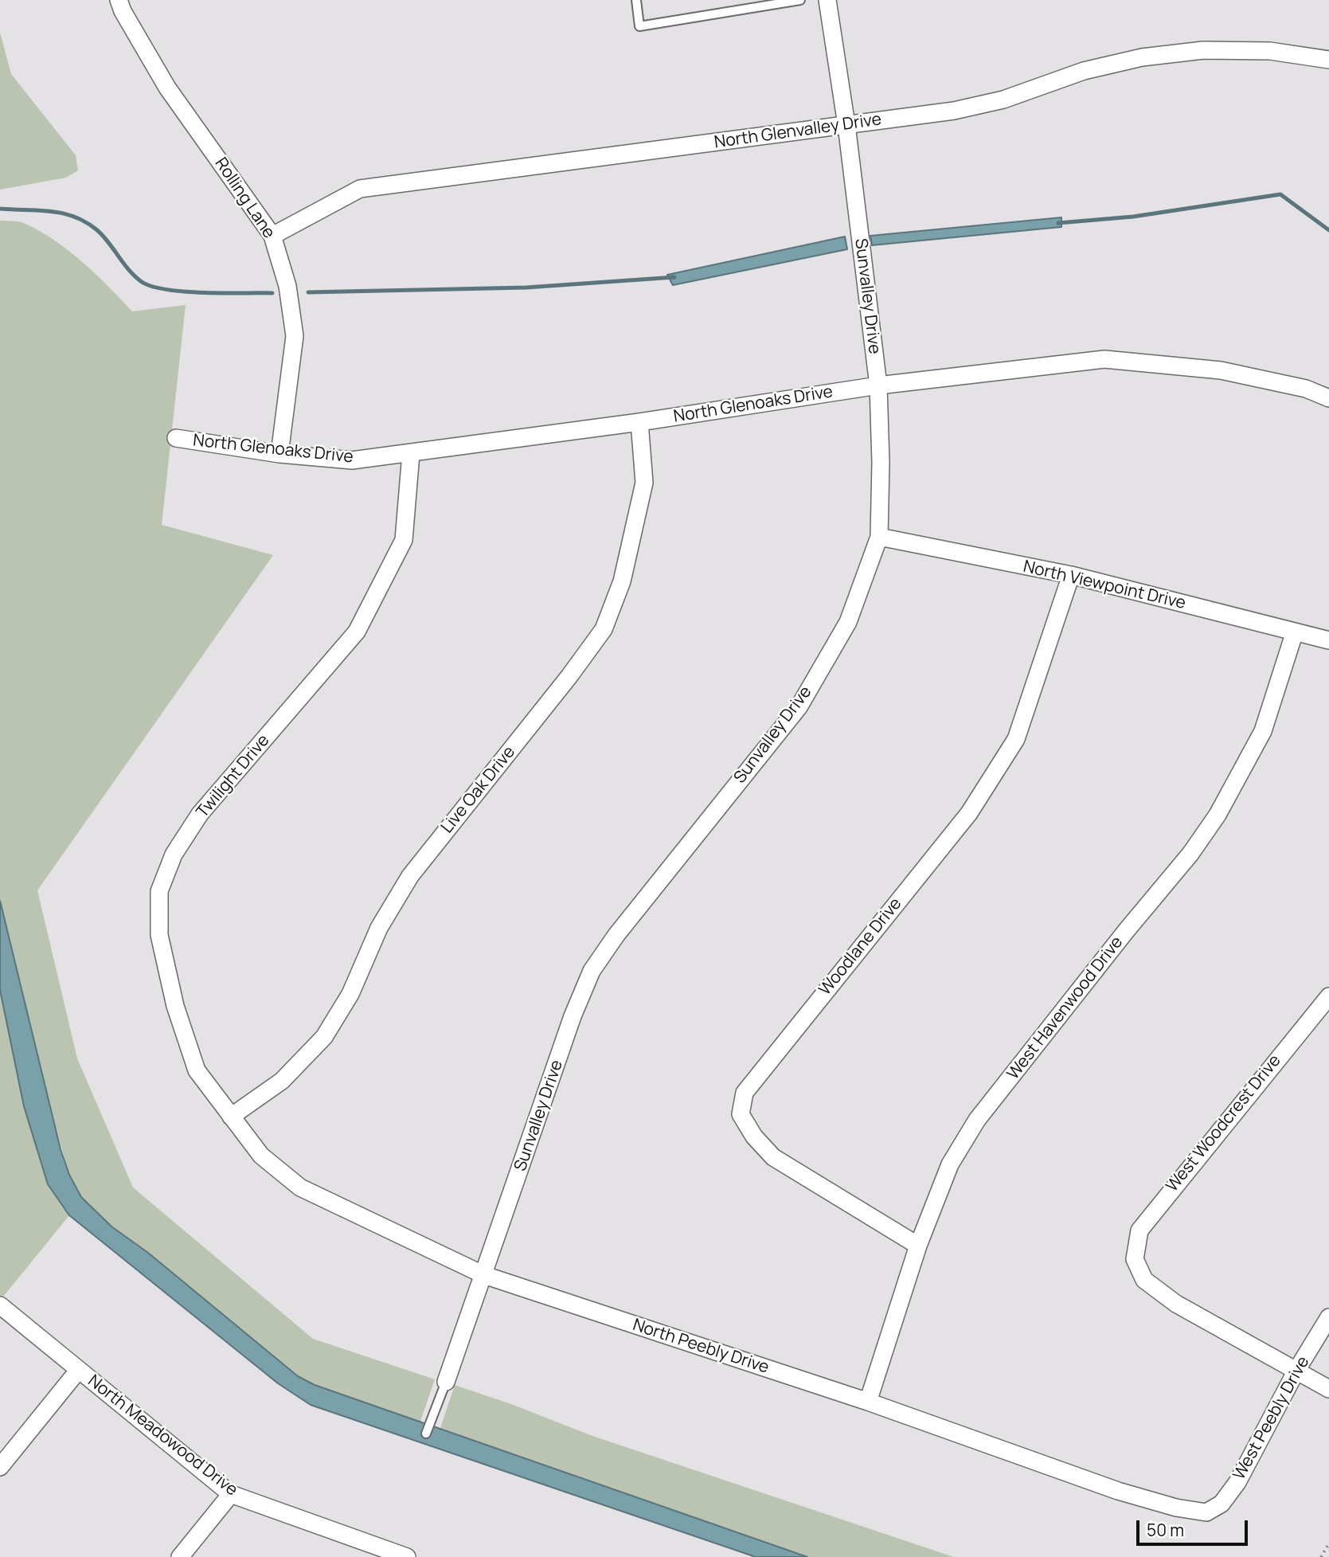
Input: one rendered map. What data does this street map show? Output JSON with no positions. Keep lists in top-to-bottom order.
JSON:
{
  "streets": {
    "street": [
      "North Glenvalley Drive",
      "Rolling Lane",
      "Sunvalley Drive",
      "North Glenoaks Drive",
      "North Viewpoint Drive",
      "Twilight Drive",
      "Live Oak Drive",
      "Woodlane Drive",
      "West Havenwood Drive",
      "West Woodcrest Drive",
      "North Peebly Drive",
      "West Peebly Drive",
      "North Meadowood Drive"
    ]
  },
  "crossings": [
    ["North Glenvalley Drive", "Rolling Lane"],
    ["North Glenvalley Drive", "Sunvalley Drive"],
    ["Rolling Lane", "North Glenoaks Drive"],
    ["Sunvalley Drive", "North Glenoaks Drive"],
    ["Sunvalley Drive", "North Viewpoint Drive"],
    ["Sunvalley Drive", "North Peebly Drive"],
    ["North Glenoaks Drive", "Twilight Drive"],
    ["North Glenoaks Drive", "Live Oak Drive"],
    ["North Viewpoint Drive", "Woodlane Drive"],
    ["North Viewpoint Drive", "West Havenwood Drive"],
    ["Twilight Drive", "Live Oak Drive"],
    ["Twilight Drive", "North Peebly Drive"],
    ["Live Oak Drive", "North Peebly Drive"],
    ["Woodlane Drive", "West Havenwood Drive"],
    ["West Havenwood Drive", "North Peebly Drive"],
    ["West Woodcrest Drive", "West Peebly Drive"],
    ["North Peebly Drive", "West Peebly Drive"]
  ],
  "scale_bar": "50 m"
}
